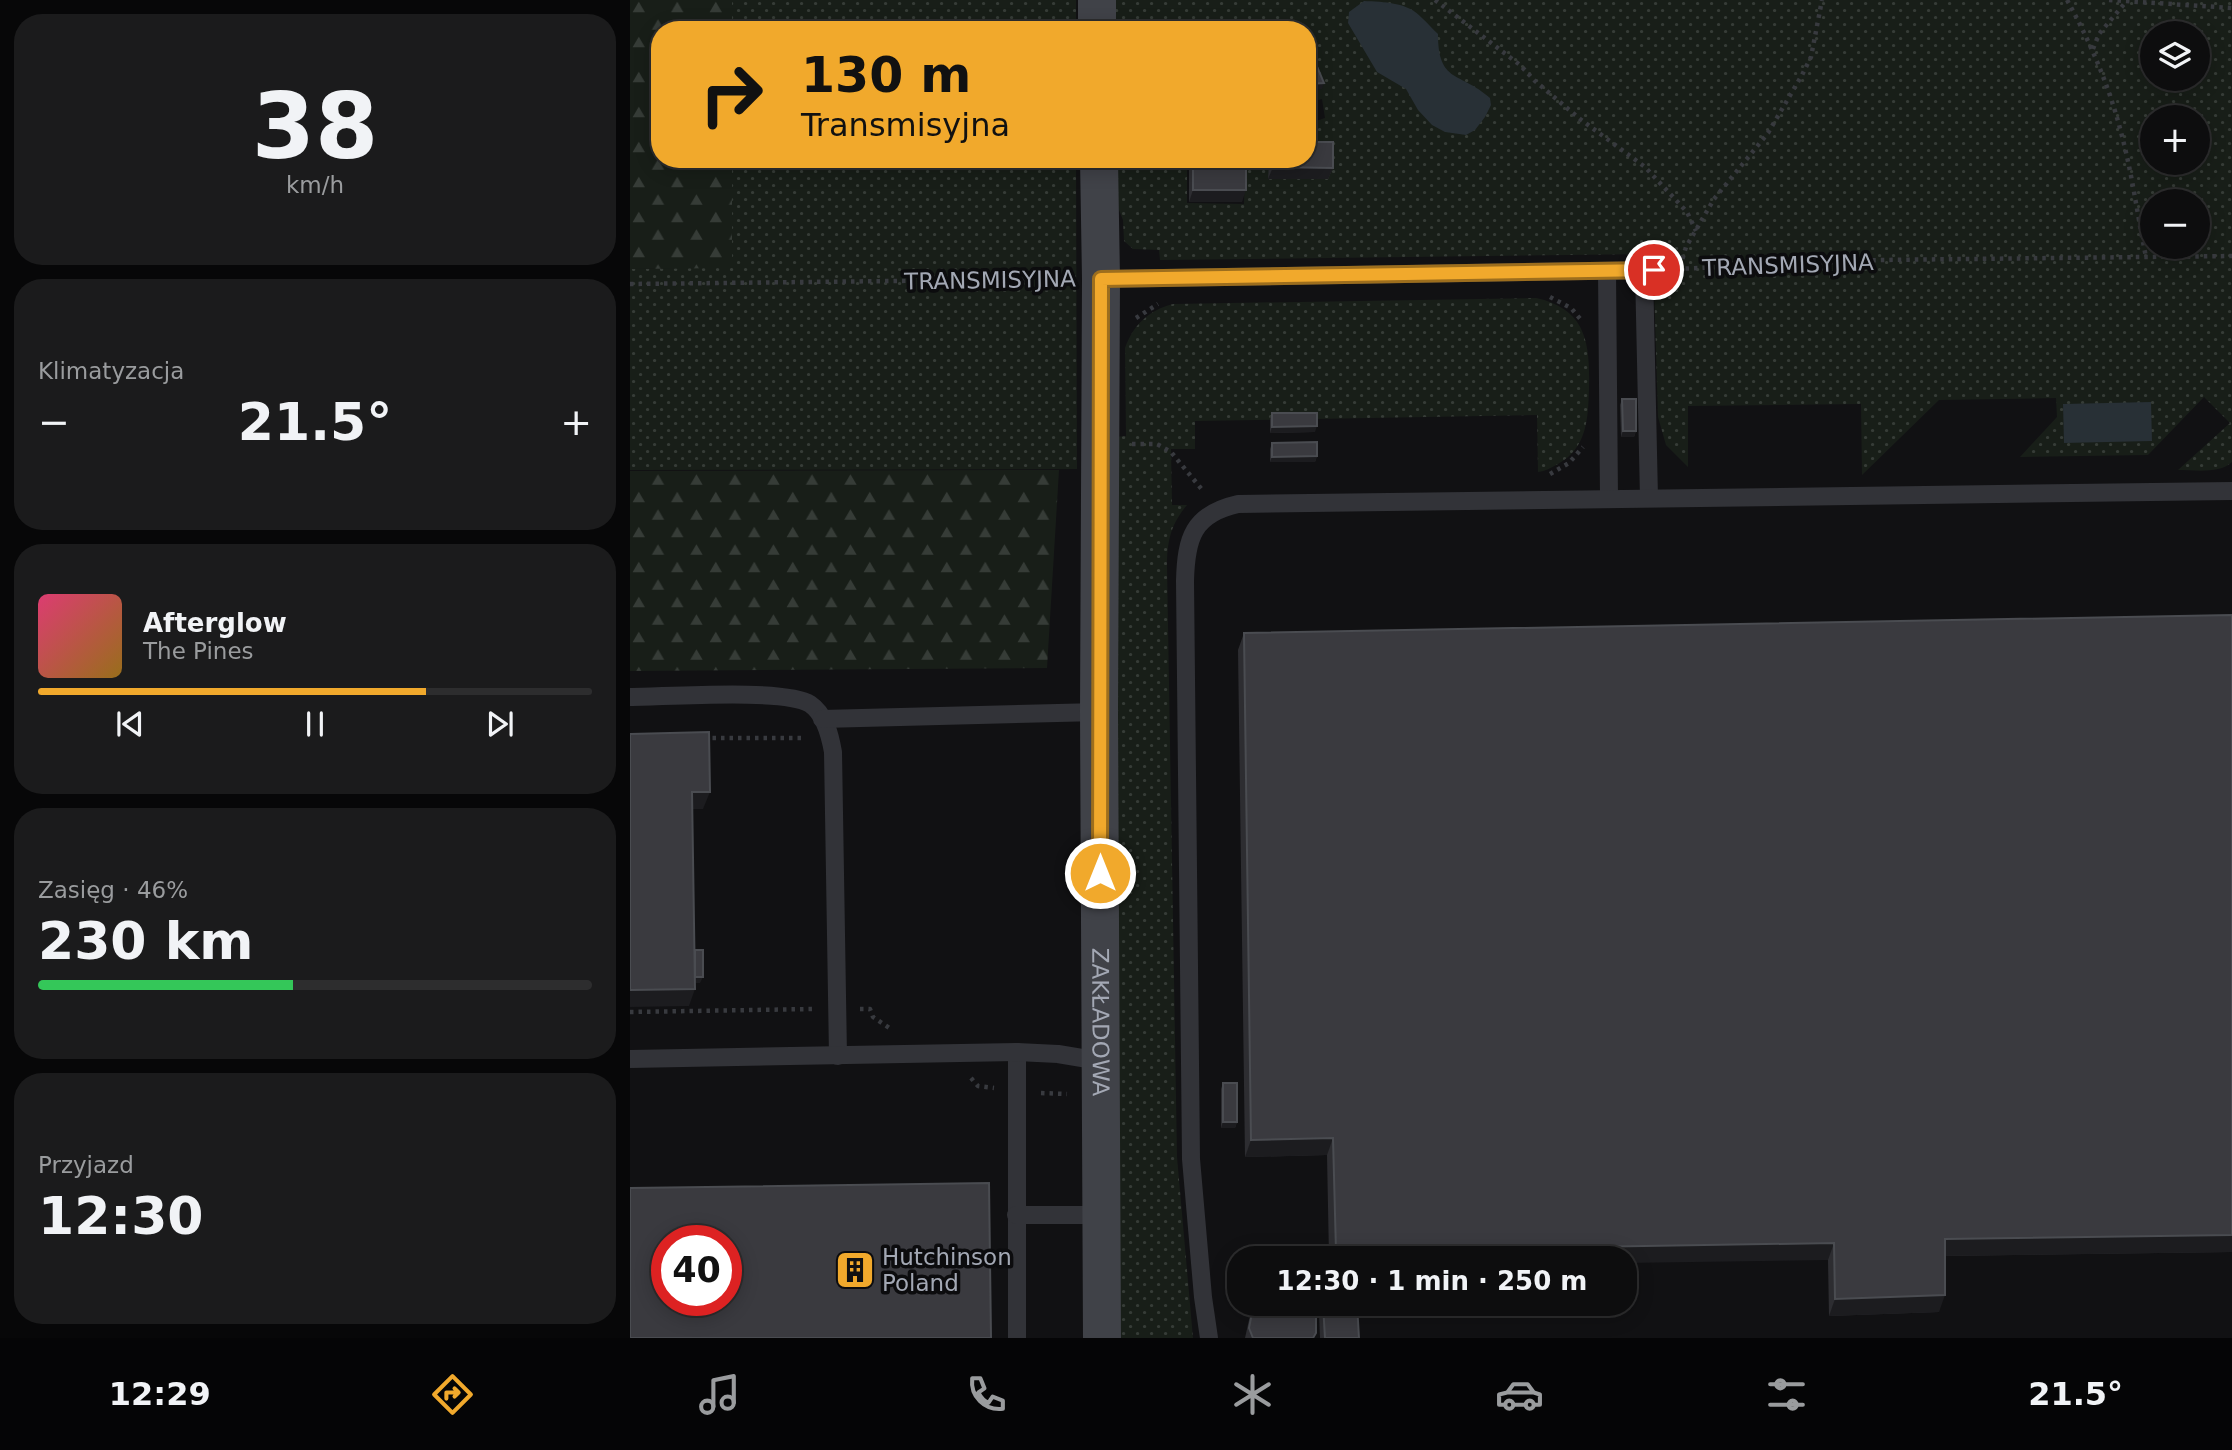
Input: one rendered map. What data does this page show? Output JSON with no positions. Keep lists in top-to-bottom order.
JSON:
{
  "streets": {
    "street": ["ZAKŁADOWA"],
    "lane": ["TRANSMISYJNA"]
  },
  "crossings": [
    ["TRANSMISYJNA", "ZAKŁADOWA"]
  ],
  "places": {
    "building": ["Hutchinson Poland"]
  },
  "page": {
    "tile": [
      ["38", "km/h"],
      "Klimatyzacja",
      ["Zasięg · 46%", "230 km"],
      ["Przyjazd", "12:30"]
    ],
    "map_buttons": ["+", "−"],
    "turn": ["130 m", "Transmisyjna"],
    "heat": ["−", "21.5°", "+"],
    "song": ["Afterglow", "The Pines"],
    "limit": "40",
    "trip": "12:30 · 1 min · 250 m",
    "tabs": ["12:29", "21.5°"]
  }
}
